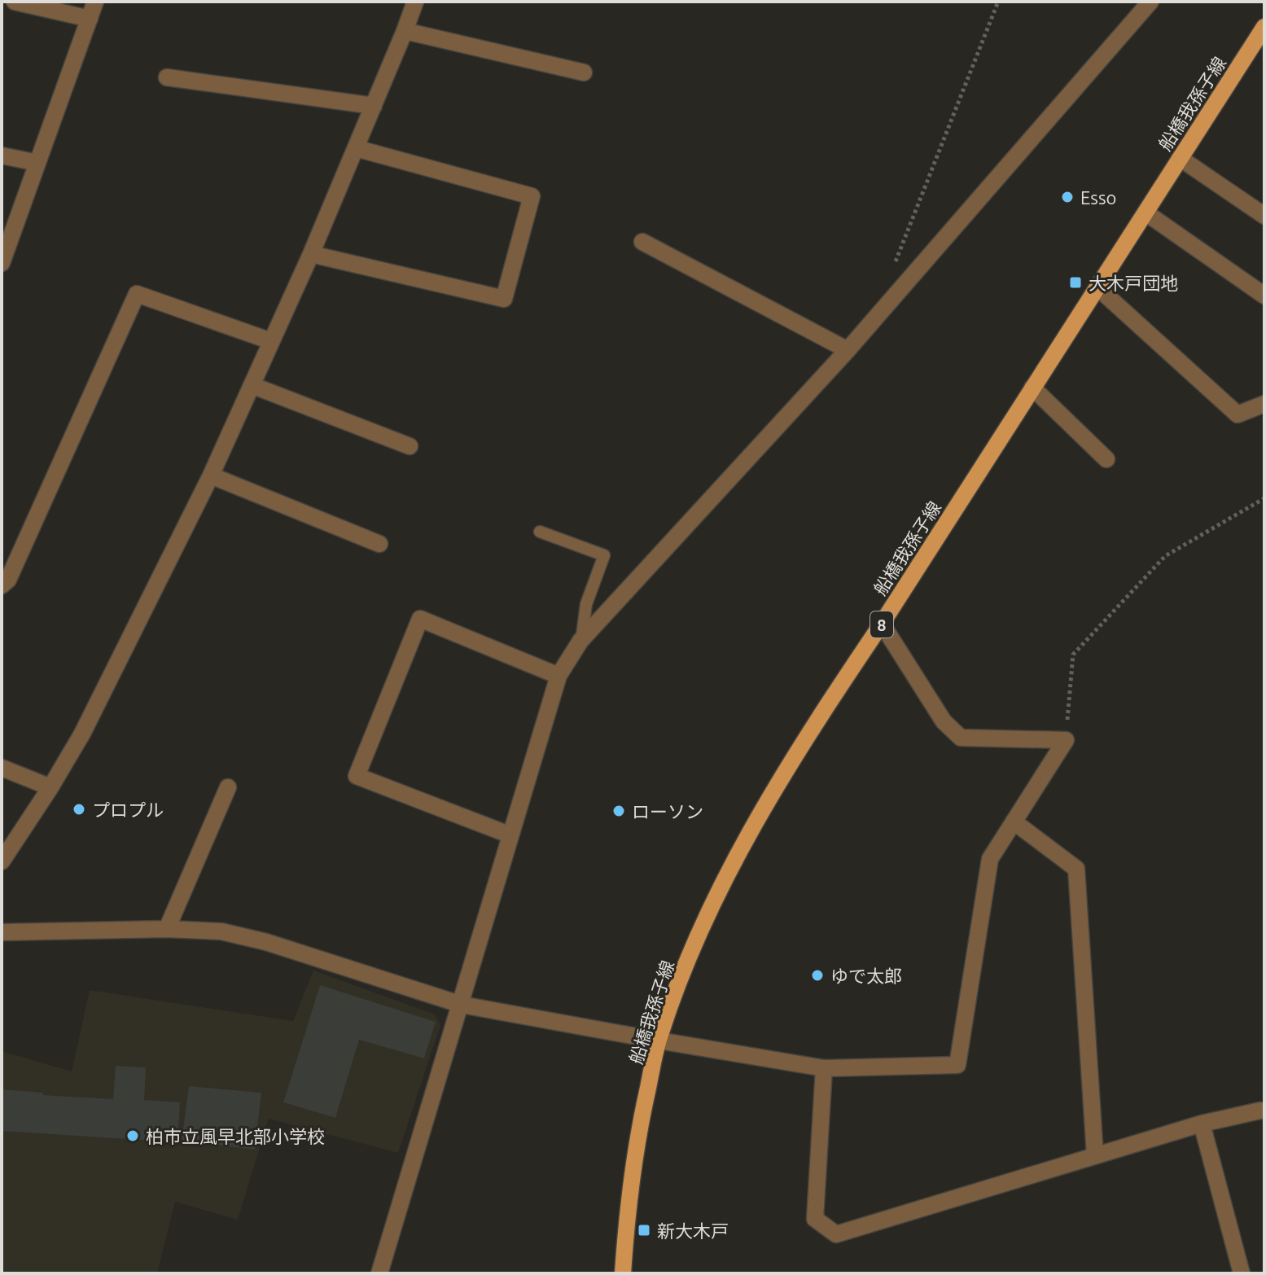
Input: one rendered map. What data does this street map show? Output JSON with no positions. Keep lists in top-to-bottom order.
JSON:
{
  "streets": {
    "main road": ["船橋我孫子線", "8"]
  },
  "places": {
    "other": [
      "Esso",
      "プロプル",
      "ローソン",
      "ゆで太郎",
      "柏市立風早北部小学校"
    ],
    "transit": ["大木戸団地", "新大木戸"]
  }
}
